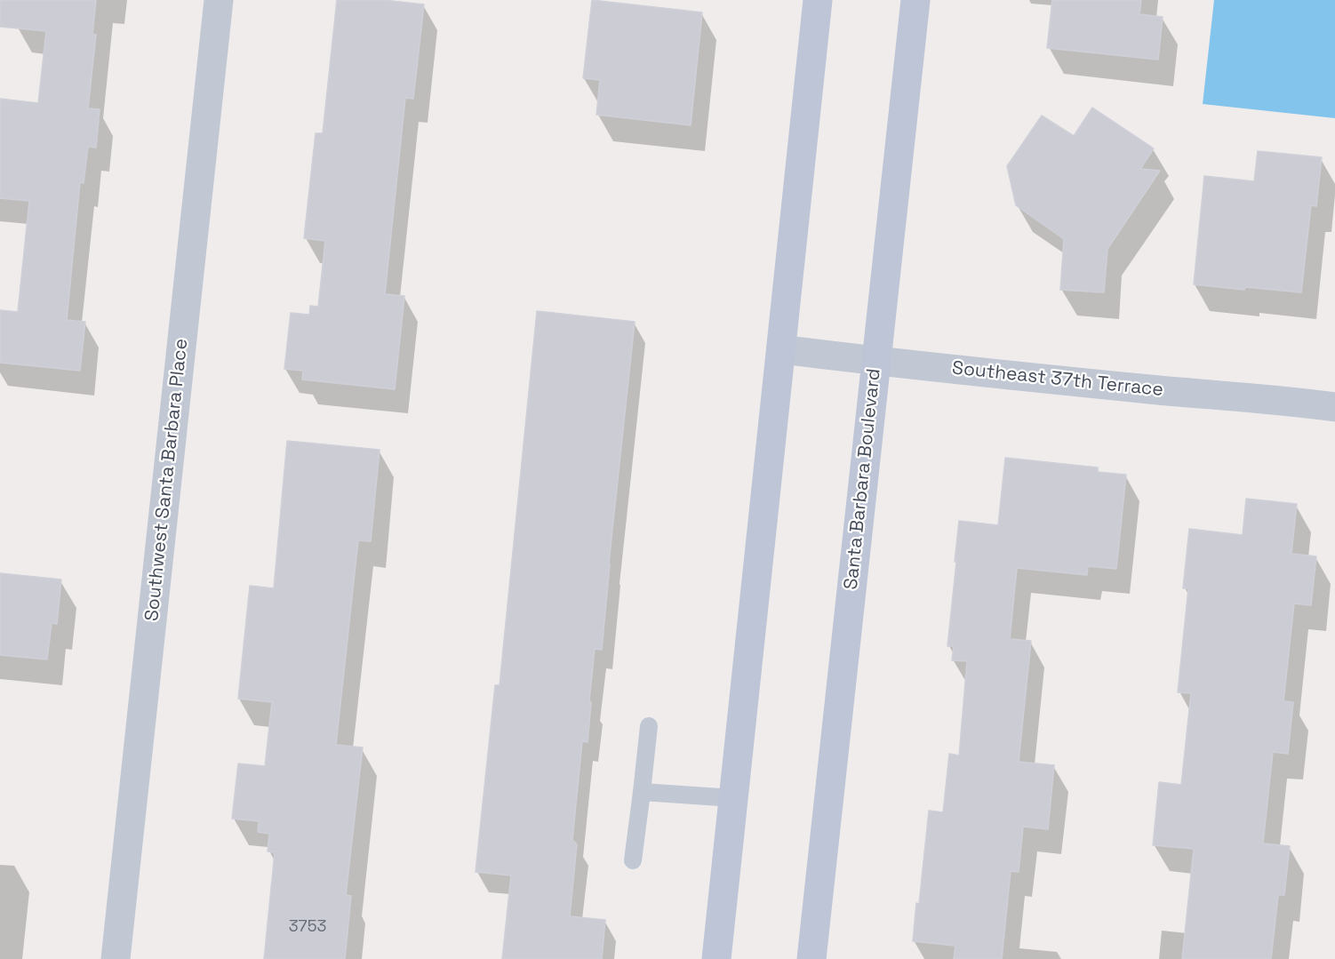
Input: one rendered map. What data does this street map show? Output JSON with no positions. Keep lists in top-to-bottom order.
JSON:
{
  "streets": {
    "main road": ["Santa Barbara Boulevard"],
    "street": ["Southeast 37th Terrace", "Southwest Santa Barbara Place"]
  },
  "crossings": [
    ["Southeast 37th Terrace", "Santa Barbara Boulevard"]
  ],
  "house_numbers": ["3753"]
}
